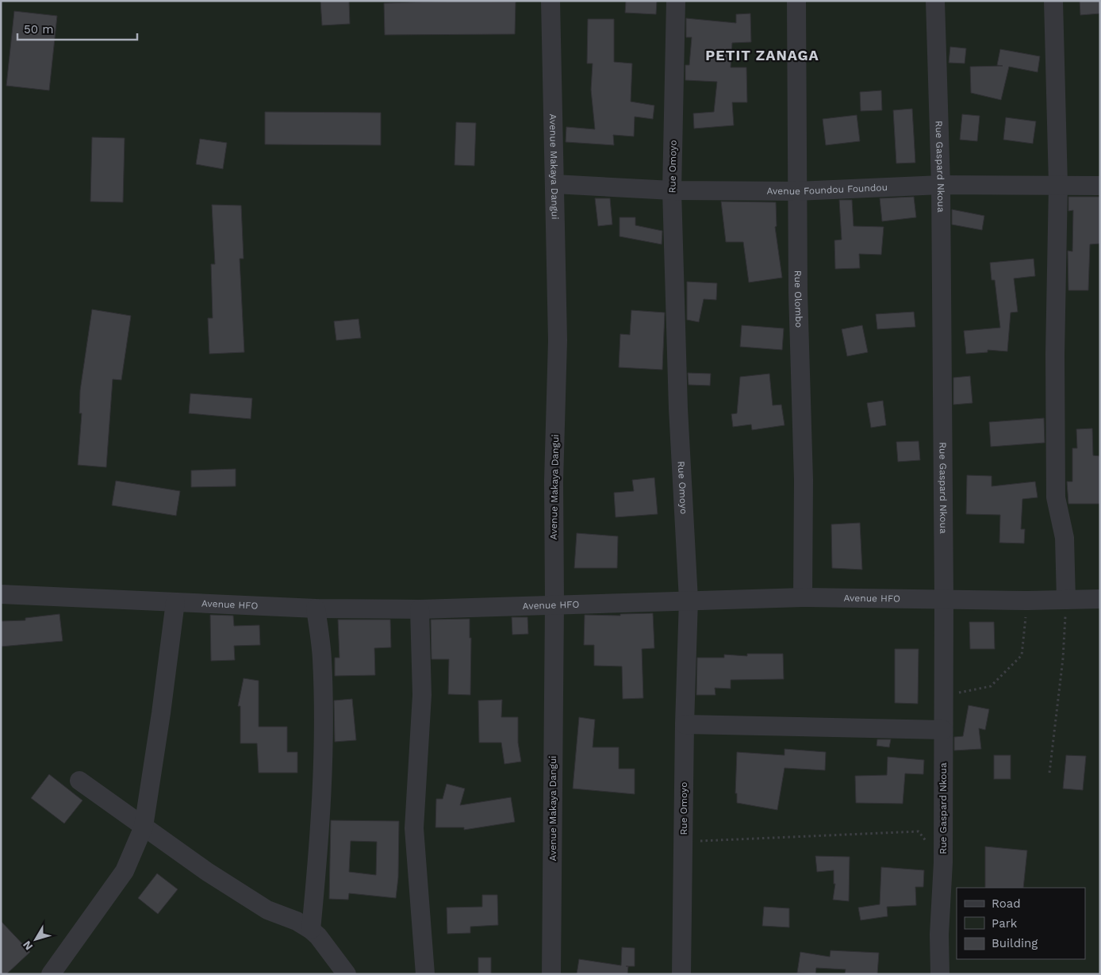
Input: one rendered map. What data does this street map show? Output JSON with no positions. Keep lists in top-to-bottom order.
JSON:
{
  "streets": {
    "street": [
      "Avenue Makaya Dangui",
      "Rue Omoyo",
      "Rue Gaspard Nkoua",
      "Avenue Foundou Foundou",
      "Rue Olombo",
      "Avenue HFO"
    ]
  },
  "crossings": [
    ["Avenue Makaya Dangui", "Avenue Foundou Foundou"],
    ["Avenue Makaya Dangui", "Avenue HFO"],
    ["Rue Omoyo", "Avenue Foundou Foundou"],
    ["Rue Omoyo", "Avenue HFO"],
    ["Rue Gaspard Nkoua", "Avenue Foundou Foundou"],
    ["Rue Gaspard Nkoua", "Avenue HFO"],
    ["Avenue Foundou Foundou", "Rue Olombo"],
    ["Rue Olombo", "Avenue HFO"]
  ],
  "districts": ["PETIT ZANAGA"],
  "legend": ["Road", "Park", "Building"],
  "scale_bar": "50 m",
  "north": "bottom left"
}
